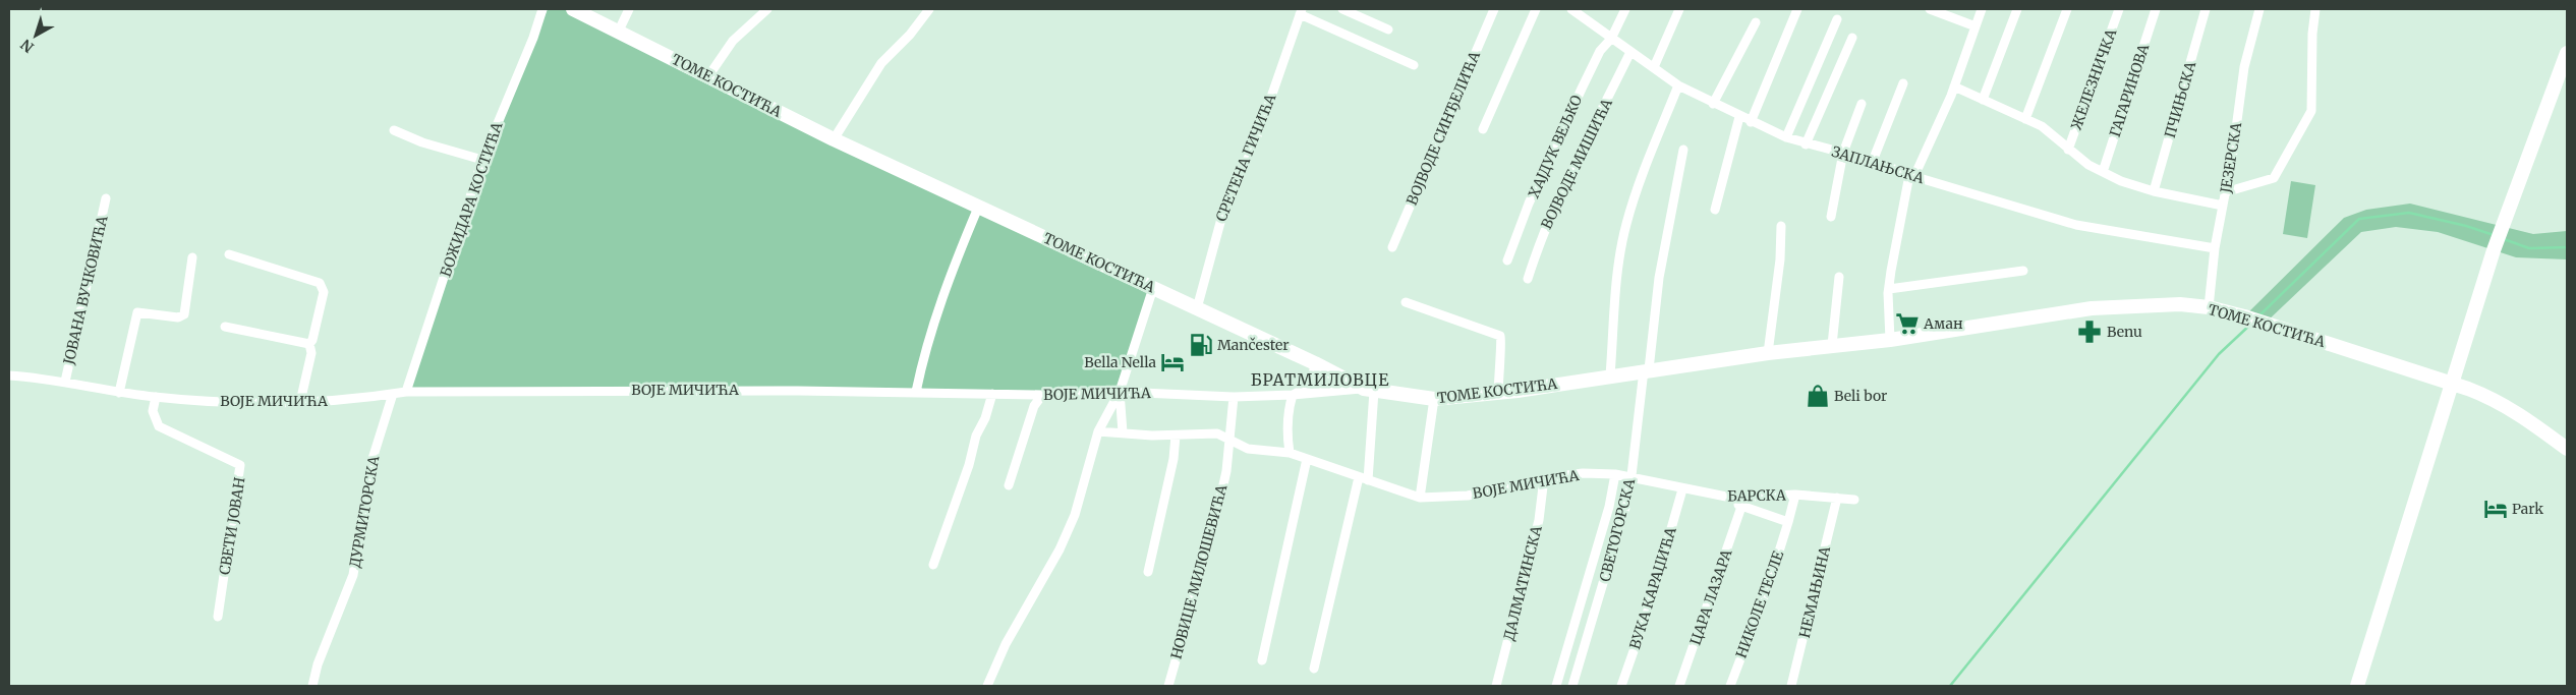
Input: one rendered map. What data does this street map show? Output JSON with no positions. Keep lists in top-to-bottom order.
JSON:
{
  "streets": {
    "street": [
      "ЖЕЛЕЗНИЧКА",
      "ТОМЕ КОСТИЋА",
      "ГАГАРИНОВА",
      "ПЧИЊСКА",
      "ВОЈВОДЕ СИНЂЕЛИЋА",
      "ХАЈДУК ВЕЉКО",
      "СРЕТЕНА ГИЧИЋА",
      "ЈЕЗЕРСКА",
      "ВОЈВОДЕ МИШИЋА",
      "ЗАПЛАЊСКА",
      "БОЖИДАРА КОСТИЋА",
      "ЈОВАНА ВУЧКОВИЋА",
      "ВОЈЕ МИЧИЋА",
      "БАРСКА",
      "ДУРМИТОРСКА",
      "СВЕТИ ЈОВАН",
      "СВЕТОГОРСКА",
      "НОВИЦЕ МИЛОШЕВИЋА",
      "ДАЛМАТИНСКА",
      "ВУКА КАРАЏИЋА",
      "НЕМАЊИНА",
      "ЦАРА ЛАЗАРА",
      "НИКОЛЕ ТЕСЛЕ"
    ]
  },
  "crossings": [
    ["ТОМЕ КОСТИЋА", "СРЕТЕНА ГИЧИЋА"],
    ["ТОМЕ КОСТИЋА", "ЈЕЗЕРСКА"],
    ["ТОМЕ КОСТИЋА", "ВОЈЕ МИЧИЋА"],
    ["ТОМЕ КОСТИЋА", "СВЕТОГОРСКА"],
    ["ХАЈДУК ВЕЉКО", "ЗАПЛАЊСКА"],
    ["ЈЕЗЕРСКА", "ЗАПЛАЊСКА"],
    ["ВОЈВОДЕ МИШИЋА", "ЗАПЛАЊСКА"],
    ["БОЖИДАРА КОСТИЋА", "ВОЈЕ МИЧИЋА"],
    ["ЈОВАНА ВУЧКОВИЋА", "ВОЈЕ МИЧИЋА"],
    ["ВОЈЕ МИЧИЋА", "БАРСКА"],
    ["ВОЈЕ МИЧИЋА", "ДУРМИТОРСКА"],
    ["ВОЈЕ МИЧИЋА", "СВЕТИ ЈОВАН"],
    ["ВОЈЕ МИЧИЋА", "СВЕТОГОРСКА"],
    ["ВОЈЕ МИЧИЋА", "НОВИЦЕ МИЛОШЕВИЋА"],
    ["ВОЈЕ МИЧИЋА", "ДАЛМАТИНСКА"],
    ["БАРСКА", "СВЕТОГОРСКА"],
    ["БАРСКА", "ВУКА КАРАЏИЋА"],
    ["БАРСКА", "НЕМАЊИНА"],
    ["БАРСКА", "НИКОЛЕ ТЕСЛЕ"]
  ],
  "districts": ["БРАТМИЛОВЦЕ"],
  "places": {
    "supermarket": ["Аман"],
    "pharmacy": ["Benu"],
    "fuel station": ["Mančester"],
    "hotel": ["Bella Nella", "Park"],
    "shop": ["Beli bor"]
  },
  "north": "bottom left"
}
